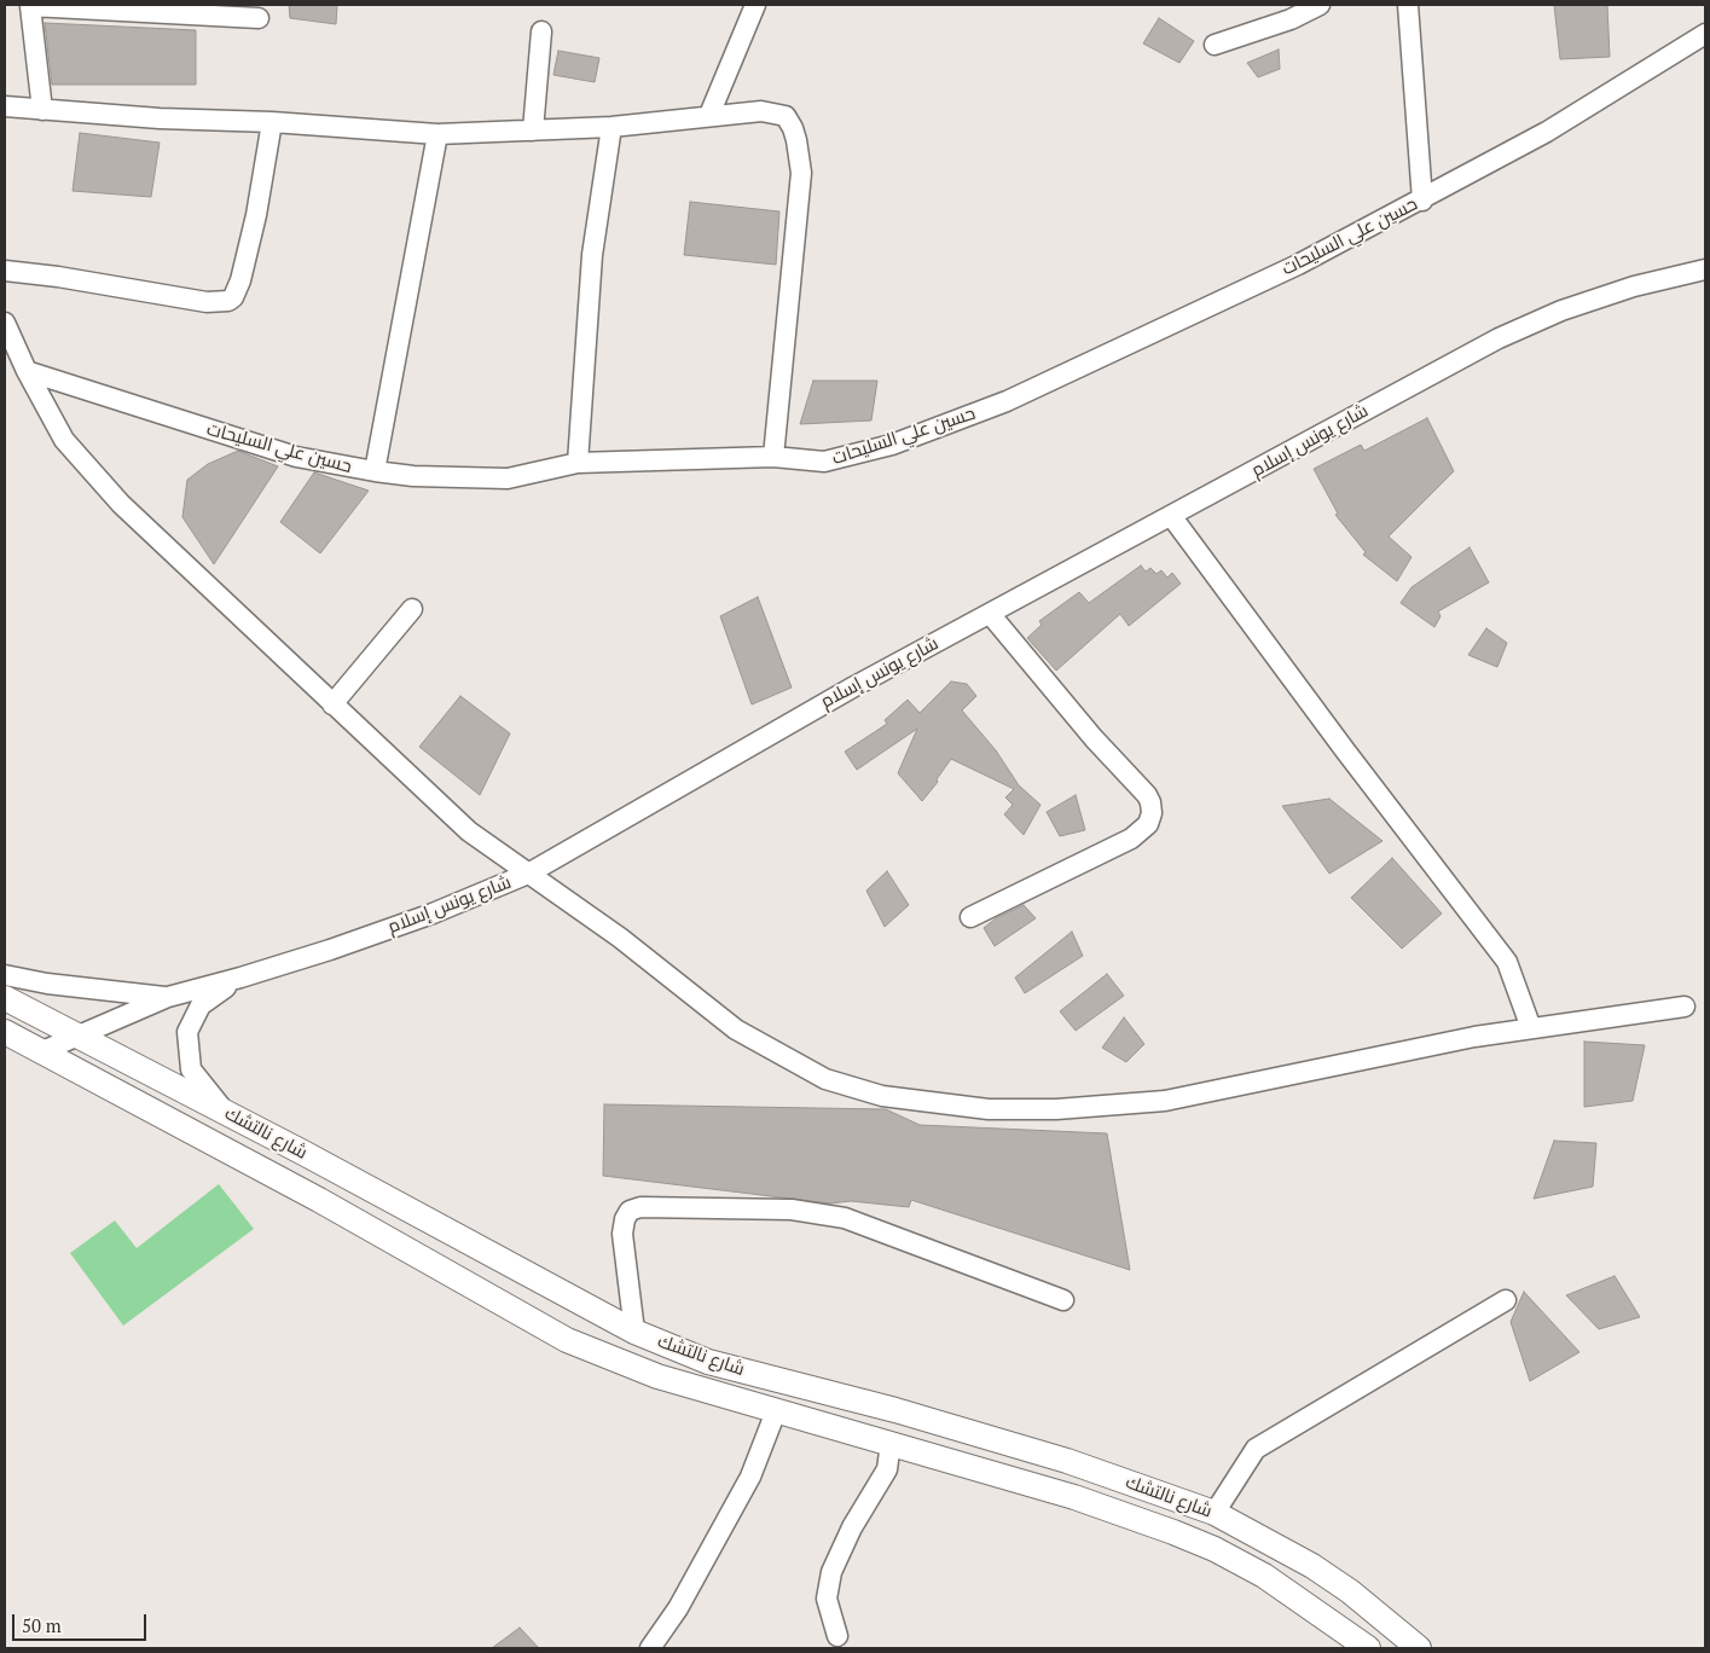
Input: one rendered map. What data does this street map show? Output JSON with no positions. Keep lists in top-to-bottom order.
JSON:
{
  "streets": {
    "main road": ["شارع نالتشك"],
    "street": ["حسين علي السليحات", "شارع يونس إسلام"]
  },
  "crossings": [
    ["شارع يونس إسلام", "شارع نالتشك"]
  ],
  "scale_bar": "50 m"
}
